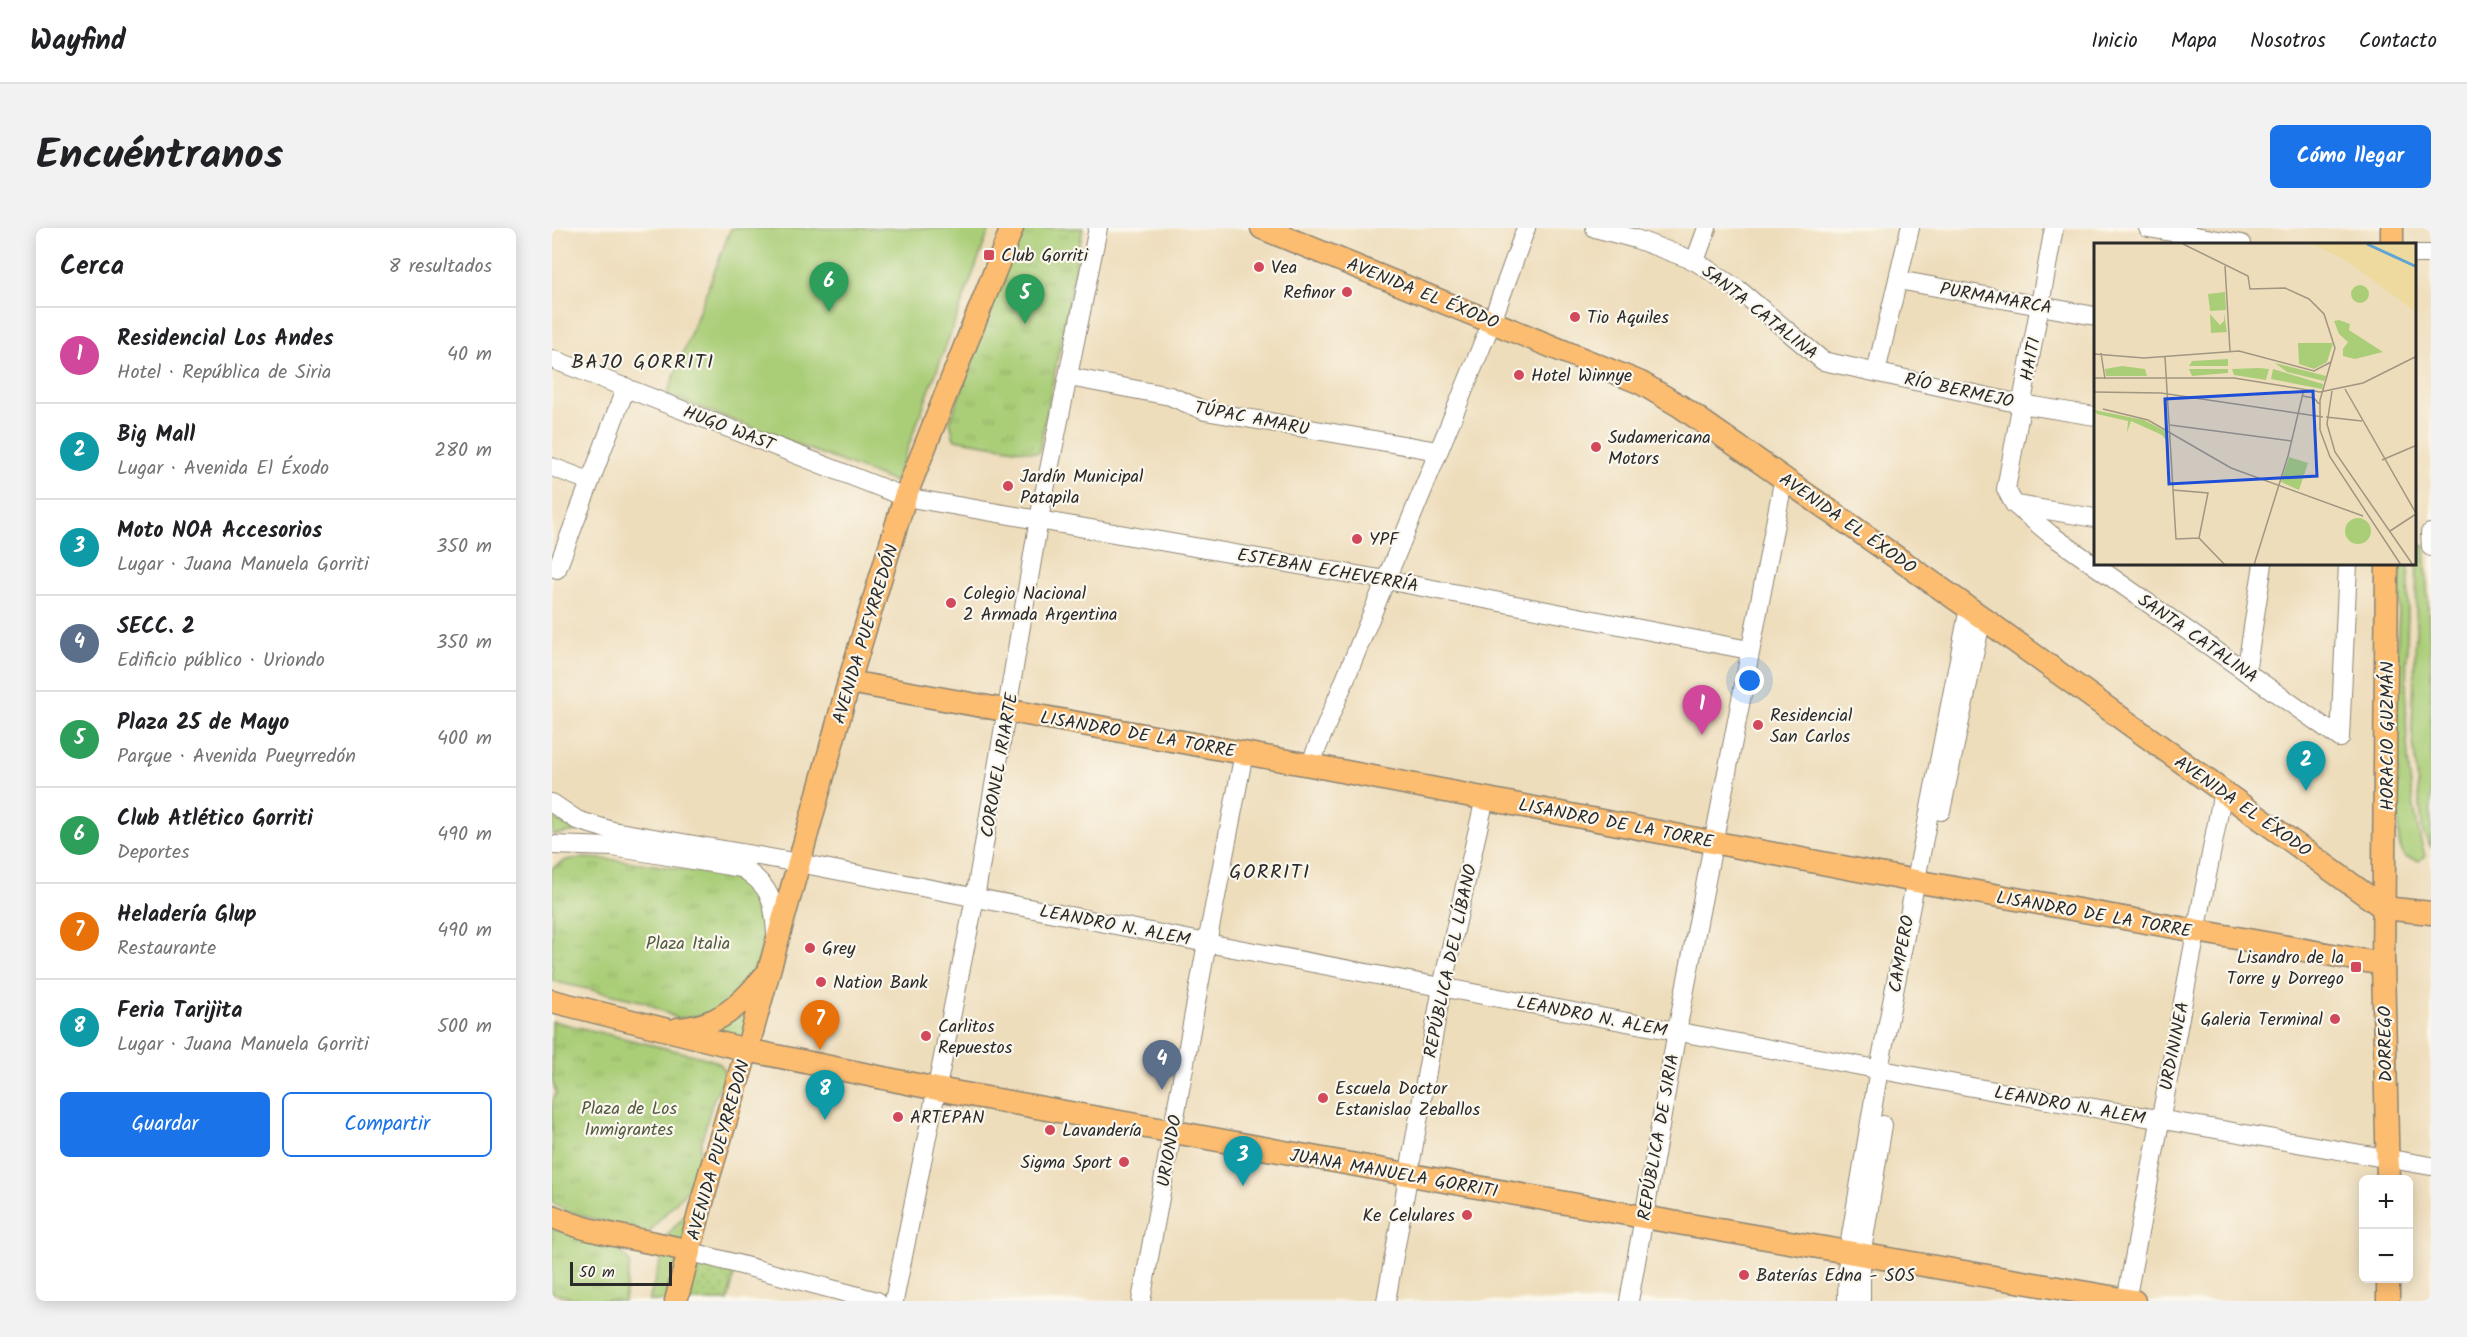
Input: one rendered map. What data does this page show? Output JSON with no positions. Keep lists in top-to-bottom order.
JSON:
{
  "streets": {
    "main road": [
      "AVENIDA EL ÉXODO",
      "AVENIDA PUEYRREDÓN",
      "LISANDRO DE LA TORRE",
      "HORACIO GUZMÁN",
      "DORREGO",
      "AVENIDA PUEYRREDON",
      "JUANA MANUELA GORRITI"
    ],
    "street": [
      "PURMAMARCA",
      "SANTA CATALINA",
      "HAITI",
      "RÍO BERMEJO",
      "TÚPAC AMARU",
      "HUGO WAST",
      "ESTEBAN ECHEVERRÍA",
      "CORONEL IRIARTE",
      "LEANDRO N. ALEM",
      "CAMPERO",
      "REPÚBLICA DEL LÍBANO",
      "URDININEA",
      "REPÚBLICA DE SIRIA",
      "URIONDO"
    ]
  },
  "crossings": [
    ["AVENIDA EL ÉXODO", "HORACIO GUZMÁN"],
    ["AVENIDA EL ÉXODO", "CAMPERO"],
    ["AVENIDA EL ÉXODO", "DORREGO"],
    ["AVENIDA EL ÉXODO", "URDININEA"],
    ["AVENIDA EL ÉXODO", "REPÚBLICA DE SIRIA"],
    ["PURMAMARCA", "HAITI"],
    ["SANTA CATALINA", "HAITI"],
    ["SANTA CATALINA", "RÍO BERMEJO"],
    ["HAITI", "RÍO BERMEJO"],
    ["TÚPAC AMARU", "CORONEL IRIARTE"],
    ["HUGO WAST", "ESTEBAN ECHEVERRÍA"],
    ["HUGO WAST", "AVENIDA PUEYRREDÓN"],
    ["ESTEBAN ECHEVERRÍA", "AVENIDA PUEYRREDÓN"],
    ["ESTEBAN ECHEVERRÍA", "CORONEL IRIARTE"],
    ["ESTEBAN ECHEVERRÍA", "REPÚBLICA DE SIRIA"],
    ["AVENIDA PUEYRREDÓN", "LISANDRO DE LA TORRE"],
    ["AVENIDA PUEYRREDÓN", "LEANDRO N. ALEM"],
    ["AVENIDA PUEYRREDÓN", "AVENIDA PUEYRREDON"],
    ["AVENIDA PUEYRREDÓN", "JUANA MANUELA GORRITI"],
    ["LISANDRO DE LA TORRE", "CORONEL IRIARTE"],
    ["LISANDRO DE LA TORRE", "CAMPERO"],
    ["LISANDRO DE LA TORRE", "REPÚBLICA DEL LÍBANO"],
    ["LISANDRO DE LA TORRE", "DORREGO"],
    ["LISANDRO DE LA TORRE", "URDININEA"],
    ["LISANDRO DE LA TORRE", "REPÚBLICA DE SIRIA"],
    ["LISANDRO DE LA TORRE", "URIONDO"],
    ["HORACIO GUZMÁN", "DORREGO"],
    ["CORONEL IRIARTE", "LEANDRO N. ALEM"],
    ["CORONEL IRIARTE", "JUANA MANUELA GORRITI"],
    ["LEANDRO N. ALEM", "CAMPERO"],
    ["LEANDRO N. ALEM", "REPÚBLICA DEL LÍBANO"],
    ["LEANDRO N. ALEM", "DORREGO"],
    ["LEANDRO N. ALEM", "URDININEA"],
    ["LEANDRO N. ALEM", "REPÚBLICA DE SIRIA"],
    ["LEANDRO N. ALEM", "URIONDO"],
    ["CAMPERO", "JUANA MANUELA GORRITI"],
    ["REPÚBLICA DEL LÍBANO", "JUANA MANUELA GORRITI"],
    ["URDININEA", "JUANA MANUELA GORRITI"],
    ["REPÚBLICA DE SIRIA", "JUANA MANUELA GORRITI"],
    ["AVENIDA PUEYRREDON", "JUANA MANUELA GORRITI"],
    ["URIONDO", "JUANA MANUELA GORRITI"]
  ],
  "districts": ["BAJO GORRITI", "GORRITI"],
  "parks": ["Plaza Italia", "Plaza de Los Inmigrantes"],
  "places": {
    "transit": ["Club Gorriti", "Lisandro de la Torre y Dorrego"],
    "other": [
      "Vea",
      "Refinor",
      "Tio Aquiles",
      "Hotel Winnye",
      "Sudamericana Motors",
      "Jardín Municipal Patapila",
      "YPF",
      "Colegio Nacional 2 Armada Argentina",
      "Residencial San Carlos",
      "Grey",
      "Nation Bank",
      "Galeria Terminal",
      "Carlitos Repuestos",
      "Escuela Doctor Estanislao Zeballos",
      "ARTEPAN",
      "Lavandería",
      "Sigma Sport",
      "Ke Celulares",
      "Baterías Edna - SOS"
    ]
  },
  "scale_bar": "50 m",
  "page": {
    "header": "Wayfind",
    "nav": [
      "Inicio",
      "Mapa",
      "Nosotros",
      "Contacto"
    ],
    "title": "Encuéntranos",
    "buttons": [
      "Cómo llegar",
      ["Guardar", "Compartir"]
    ],
    "heading": ["Cerca", "8 resultados"],
    "pins": [
      "6",
      "5",
      "1",
      "2",
      "7",
      "4",
      "8",
      "3"
    ],
    "list": [
      {
        "mark": "1",
        "name": "Residencial Los Andes",
        "note": "Hotel · República de Siria",
        "value": "40 m"
      },
      {
        "mark": "2",
        "name": "Big Mall",
        "note": "Lugar · Avenida El Éxodo",
        "value": "280 m"
      },
      {
        "mark": "3",
        "name": "Moto NOA Accesorios",
        "note": "Lugar · Juana Manuela Gorriti",
        "value": "350 m"
      },
      {
        "mark": "4",
        "name": "SECC. 2",
        "note": "Edificio público · Uriondo",
        "value": "350 m"
      },
      {
        "mark": "5",
        "name": "Plaza 25 de Mayo",
        "note": "Parque · Avenida Pueyrredón",
        "value": "400 m"
      },
      {
        "mark": "6",
        "name": "Club Atlético Gorriti",
        "note": "Deportes",
        "value": "490 m"
      },
      {
        "mark": "7",
        "name": "Heladería Glup",
        "note": "Restaurante",
        "value": "490 m"
      },
      {
        "mark": "8",
        "name": "Feria Tarijita",
        "note": "Lugar · Juana Manuela Gorriti",
        "value": "500 m"
      }
    ],
    "map_buttons": ["+", "−"],
    "scale": "50 m"
  }
}
